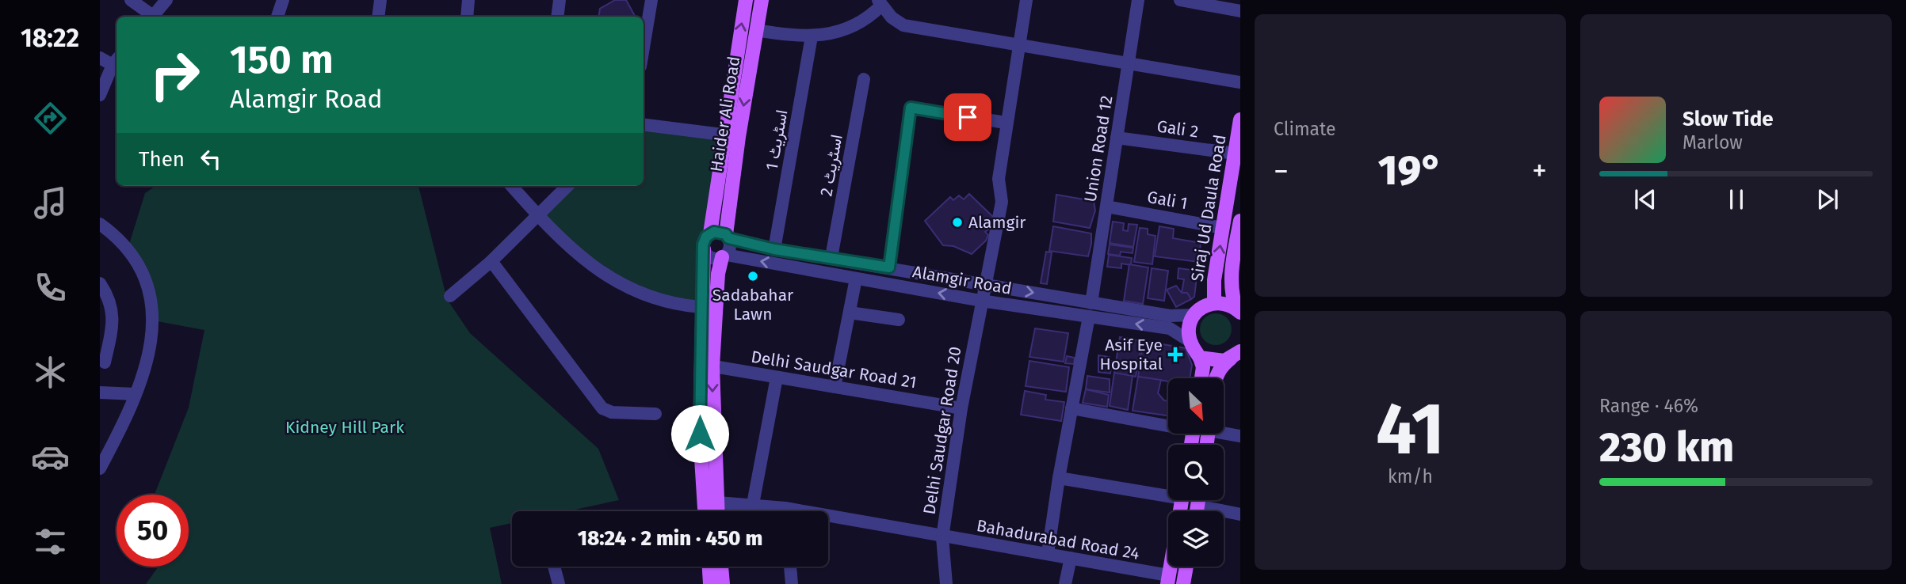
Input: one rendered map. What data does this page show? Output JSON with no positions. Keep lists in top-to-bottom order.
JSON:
{
  "streets": {
    "main road": ["Haider Ali Road", "Siraj Ud Daula Road"],
    "street": [
      "Gali 2",
      "اسٹریٹ 1",
      "Union Road 12",
      "اسٹریٹ 2",
      "Gali 1",
      "Alamgir Road",
      "Delhi Saudgar Road 21",
      "Delhi Saudgar Road 20",
      "Bahadurabad Road 24"
    ]
  },
  "crossings": [
    ["Haider Ali Road", "Alamgir Road"],
    ["Gali 2", "Union Road 12"],
    ["Gali 2", "Siraj Ud Daula Road"],
    ["اسٹریٹ 1", "Alamgir Road"],
    ["Union Road 12", "Gali 1"],
    ["Union Road 12", "Alamgir Road"],
    ["اسٹریٹ 2", "Alamgir Road"],
    ["Gali 1", "Siraj Ud Daula Road"],
    ["Alamgir Road", "Delhi Saudgar Road 20"],
    ["Delhi Saudgar Road 21", "Delhi Saudgar Road 20"],
    ["Delhi Saudgar Road 20", "Bahadurabad Road 24"]
  ],
  "parks": ["Kidney Hill Park"],
  "places": {
    "other": ["Alamgir", "Sadabahar Lawn"],
    "health": ["Asif Eye Hospital"]
  },
  "north": "bottom right",
  "page": {
    "tabs": "18:22",
    "tile": [
      "Climate",
      ["41", "km/h"],
      ["Range · 46%", "230 km"]
    ],
    "turn": ["150 m", "Alamgir Road"],
    "song": ["Slow Tide", "Marlow"],
    "then": "Then",
    "heat": ["−", "19°", "+"],
    "limit": "50",
    "trip": "18:24 · 2 min · 450 m"
  }
}
